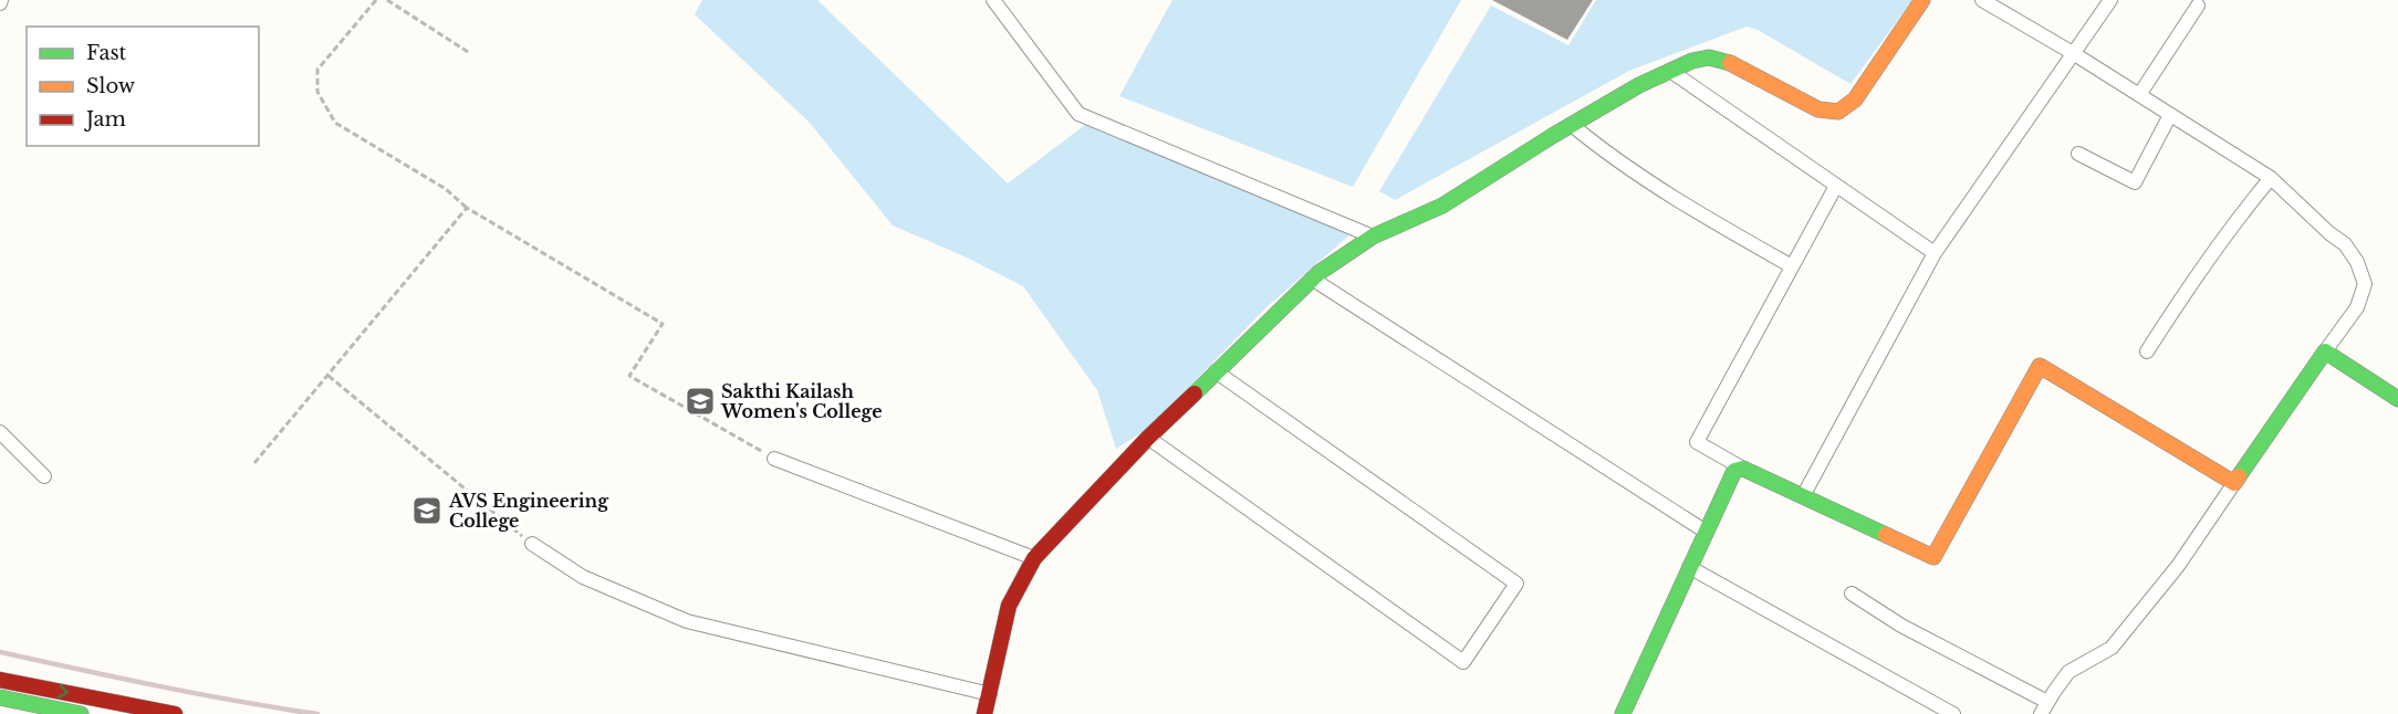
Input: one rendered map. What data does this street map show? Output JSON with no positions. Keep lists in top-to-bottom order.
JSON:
{
  "places": {
    "school or university": ["Sakthi Kailash Women's College", "AVS Engineering College"]
  },
  "legend": ["Fast", "Slow", "Jam"]
}
